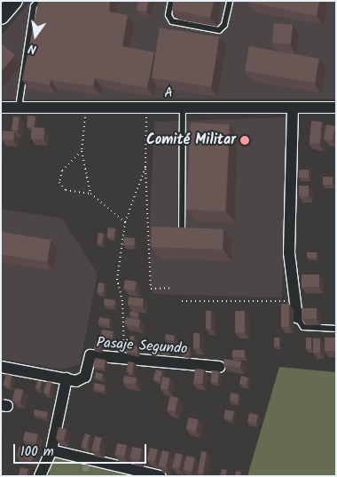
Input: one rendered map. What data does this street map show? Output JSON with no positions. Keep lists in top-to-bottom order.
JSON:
{
  "streets": {
    "street": ["A", "Pasaje Segundo"]
  },
  "places": ["Comité Militar"],
  "scale_bar": "100 m",
  "north": "bottom"
}
